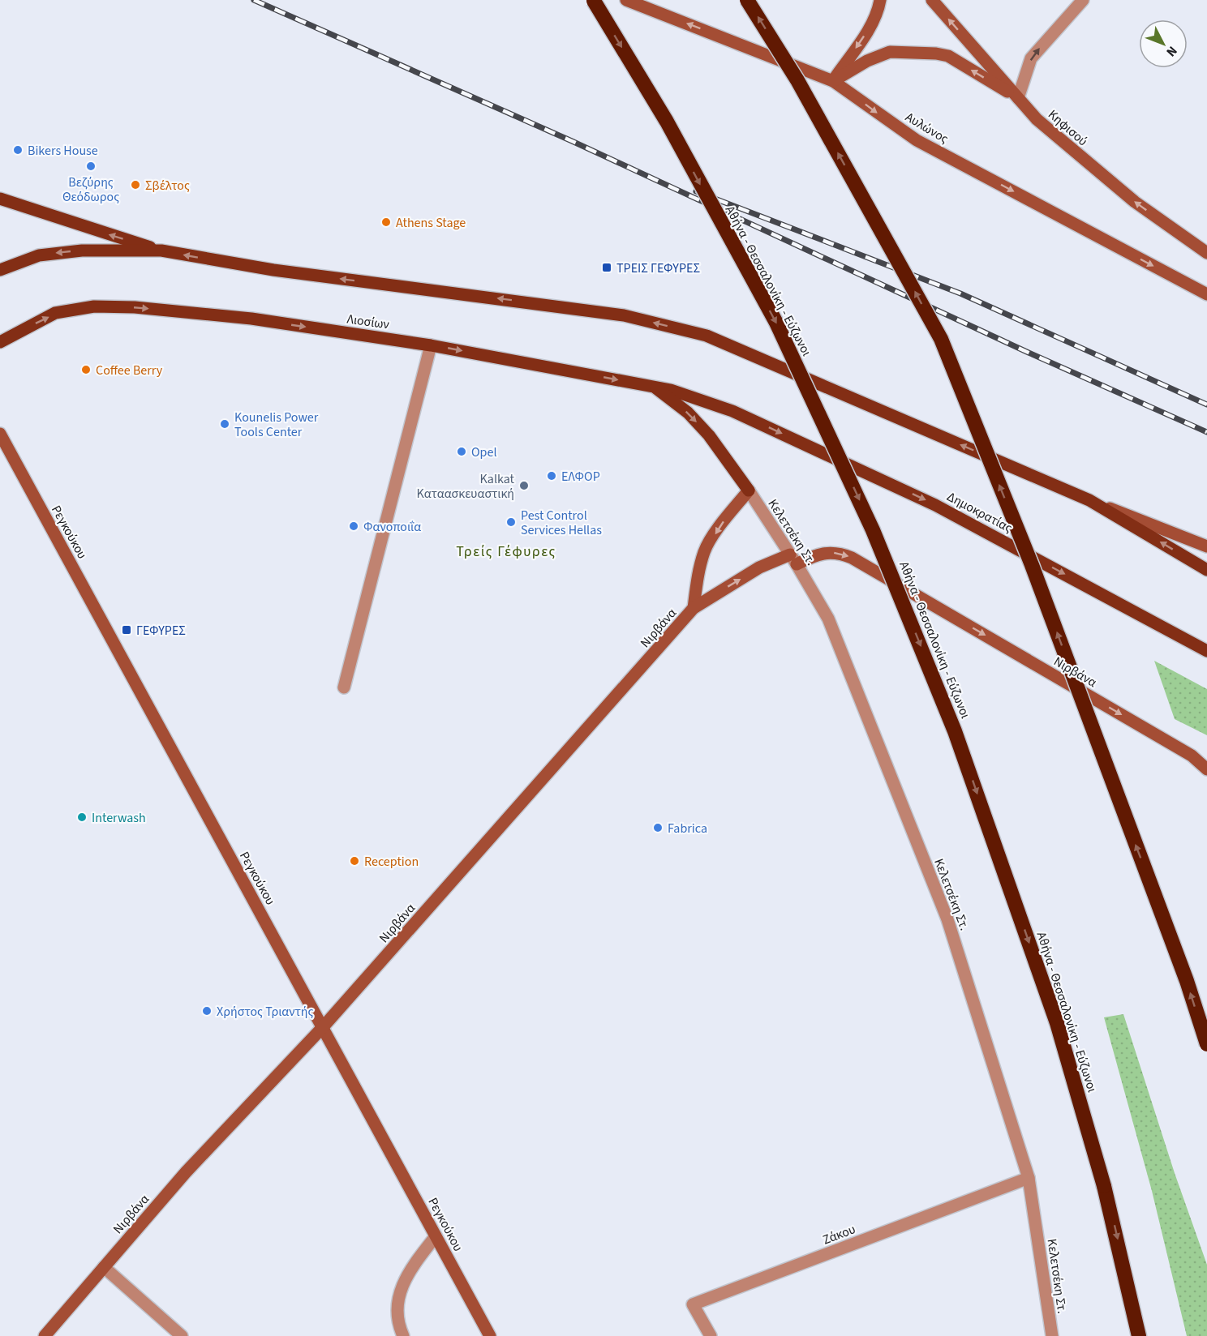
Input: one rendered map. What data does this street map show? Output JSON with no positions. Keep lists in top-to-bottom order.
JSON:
{
  "streets": {
    "highway": ["Αθήνα - Θεσσαλονίκη - Εύζωνοι"],
    "main road": ["Λιοσίων", "Δημοκρατίας"],
    "street": [
      "Αυλώνος",
      "Κηφισού",
      "Ρεγκούκου",
      "Κελετσέκη Στ.",
      "Νιρβάνα",
      "Ζάκου"
    ]
  },
  "crossings": [
    ["Λιοσίων", "Δημοκρατίας"],
    ["Ρεγκούκου", "Νιρβάνα"],
    ["Κελετσέκη Στ.", "Νιρβάνα"],
    ["Κελετσέκη Στ.", "Ζάκου"]
  ],
  "one_way": ["Κηφισού", "Αθήνα - Θεσσαλονίκη - Εύζωνοι"],
  "districts": ["Τρείς Γέφυρες"],
  "places": {
    "other": [
      "Bikers House",
      "Βεζύρης Θεόδωρος",
      "Σβέλτος",
      "Athens Stage",
      "Coffee Berry",
      "Kounelis Power Tools Center",
      "Opel",
      "ΕΛΦΟΡ",
      "Kalkat Καταασκευαστική",
      "Pest Control Services Hellas",
      "Φανοποιΐα",
      "Interwash",
      "Fabrica",
      "Reception",
      "Χρήστος Τριαντής"
    ],
    "transit": ["ΤΡΕΙΣ ΓΕΦΥΡΕΣ", "ΓΕΦΥΡΕΣ"]
  },
  "north": "bottom right"
}
